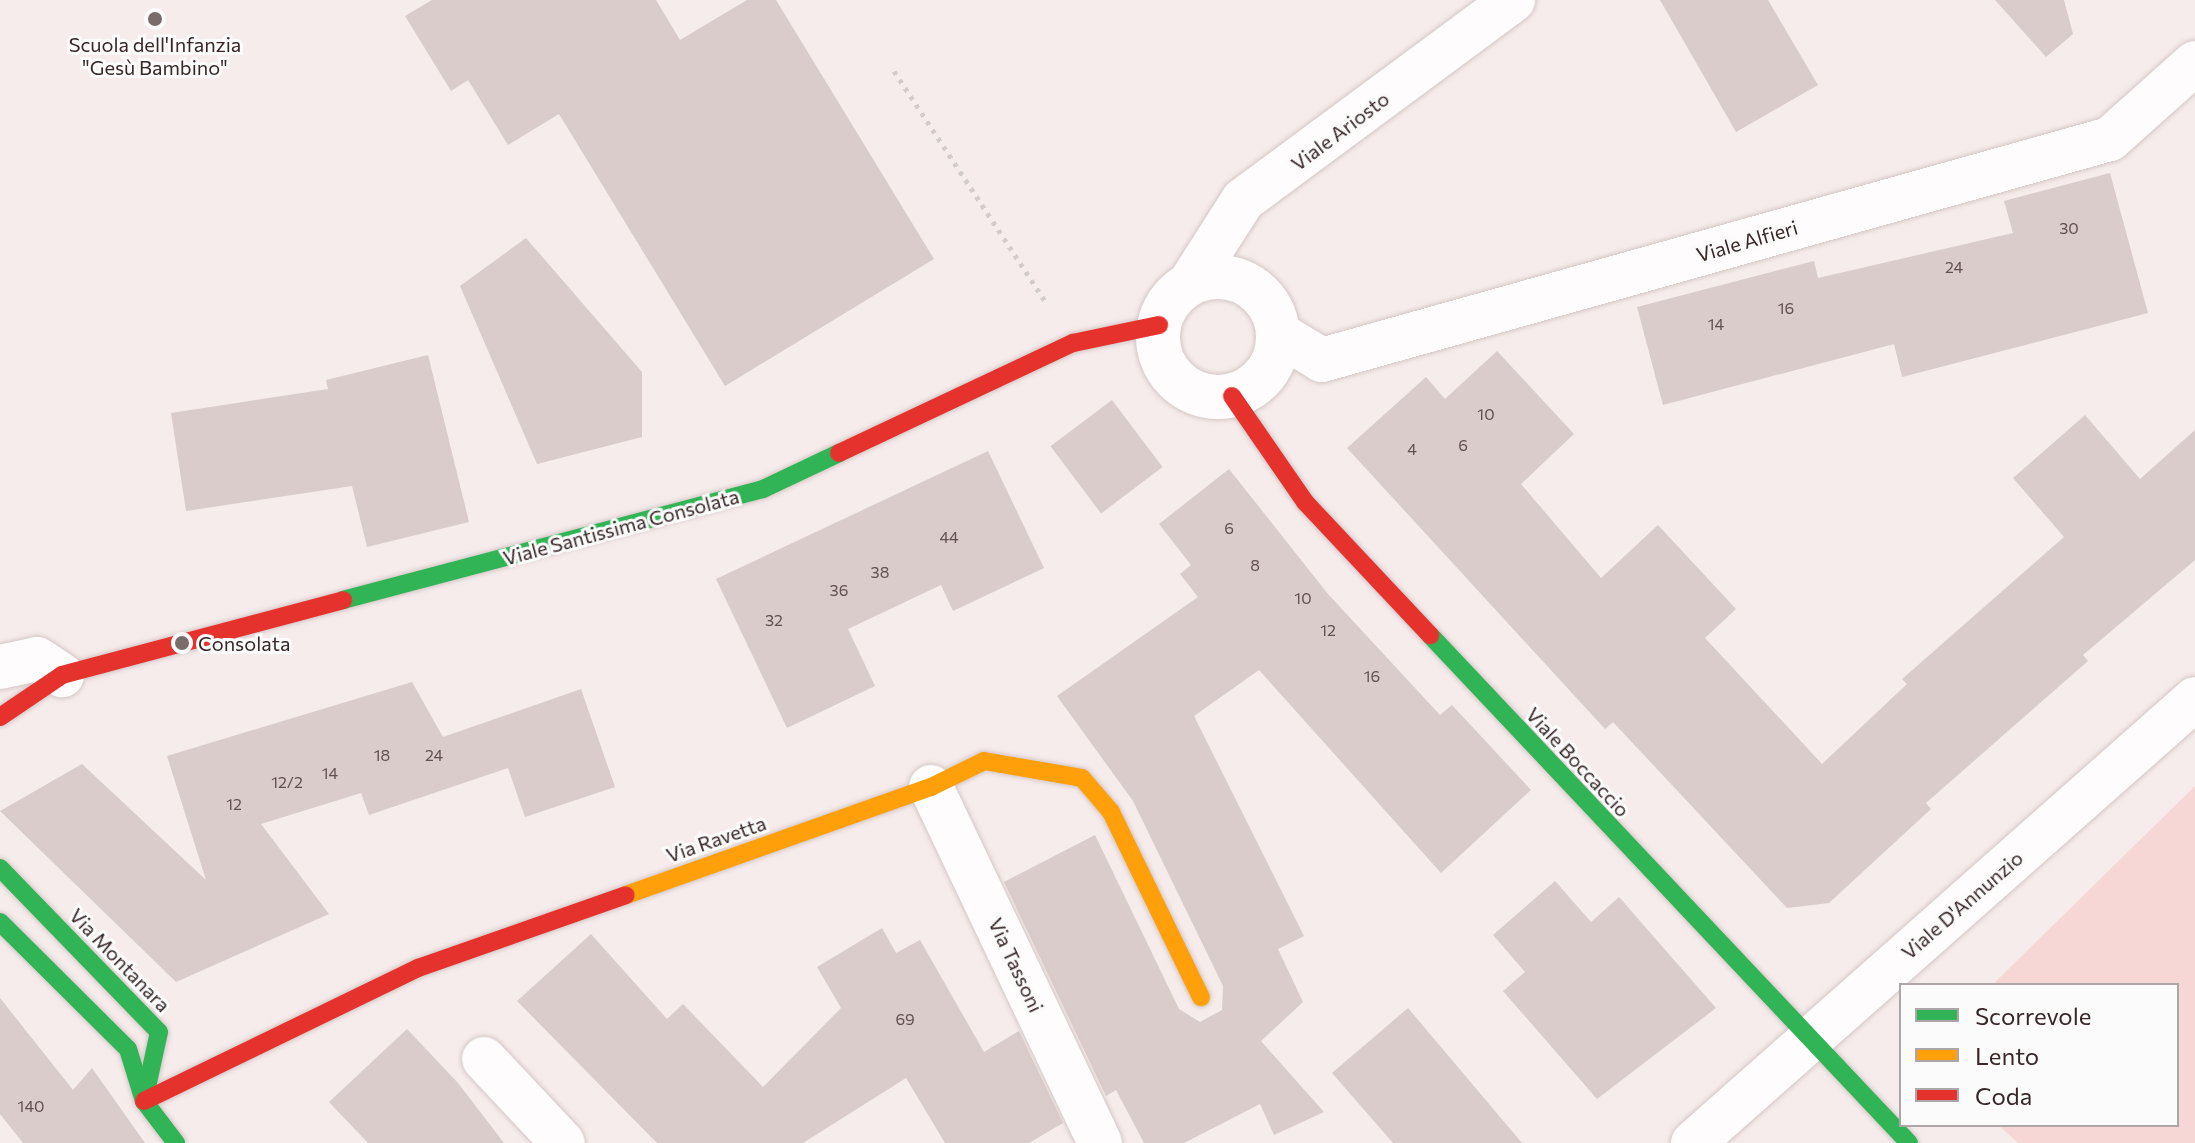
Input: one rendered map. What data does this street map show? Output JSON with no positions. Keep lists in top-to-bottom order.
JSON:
{
  "streets": {
    "street": [
      "Viale Ariosto",
      "Viale Alfieri",
      "Viale Santissima Consolata",
      "Viale Boccaccio",
      "Via Ravetta",
      "Viale D'Annunzio",
      "Via Montanara",
      "Via Tassoni"
    ]
  },
  "crossings": [
    ["Viale Ariosto", "Viale Alfieri"],
    ["Viale Ariosto", "Viale Santissima Consolata"],
    ["Viale Ariosto", "Viale Boccaccio"],
    ["Viale Alfieri", "Viale Santissima Consolata"],
    ["Viale Alfieri", "Viale Boccaccio"],
    ["Viale Santissima Consolata", "Viale Boccaccio"],
    ["Viale Boccaccio", "Viale D'Annunzio"],
    ["Via Ravetta", "Via Montanara"],
    ["Via Ravetta", "Via Tassoni"]
  ],
  "places": ["Scuola dell'Infanzia \"Gesù Bambino\"", "Consolata"],
  "house_numbers": [
    "30",
    "24",
    "16",
    "14",
    "10",
    "6",
    "4",
    "6",
    "44",
    "8",
    "38",
    "36",
    "10",
    "32",
    "12",
    "16",
    "18",
    "24",
    "14",
    "12/2",
    "12",
    "69",
    "140"
  ],
  "legend": ["Scorrevole", "Lento", "Coda"]
}
